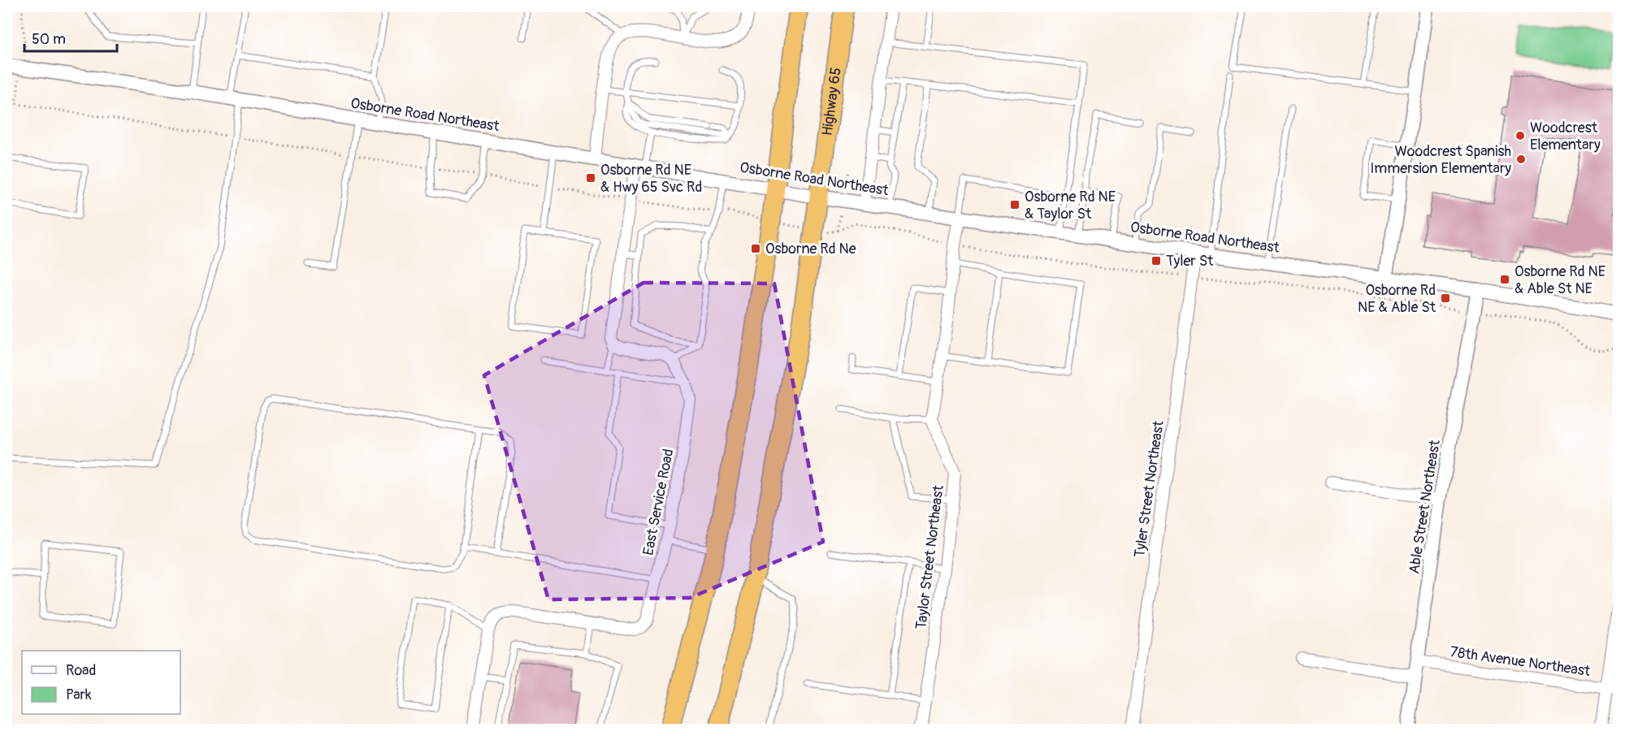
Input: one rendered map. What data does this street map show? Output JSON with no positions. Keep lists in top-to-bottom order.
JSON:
{
  "streets": {
    "highway": ["Highway 65"],
    "street": [
      "Osborne Road Northeast",
      "Tyler Street Northeast",
      "East Service Road",
      "Able Street Northeast",
      "Taylor Street Northeast",
      "78th Avenue Northeast"
    ]
  },
  "crossings": [
    ["Highway 65", "Osborne Road Northeast"],
    ["Osborne Road Northeast", "Tyler Street Northeast"],
    ["Osborne Road Northeast", "Able Street Northeast"],
    ["Able Street Northeast", "78th Avenue Northeast"]
  ],
  "places": {
    "other": ["Woodcrest Elementary", "Woodcrest Spanish Immersion Elementary"],
    "transit": [
      "Osborne Rd NE & Hwy 65 Svc Rd",
      "Osborne Rd NE & Taylor St",
      "Osborne Rd Ne",
      "Tyler St",
      "Osborne Rd NE & Able St NE",
      "Osborne Rd NE & Able St"
    ]
  },
  "legend": ["Road", "Park"],
  "scale_bar": "50 m"
}
